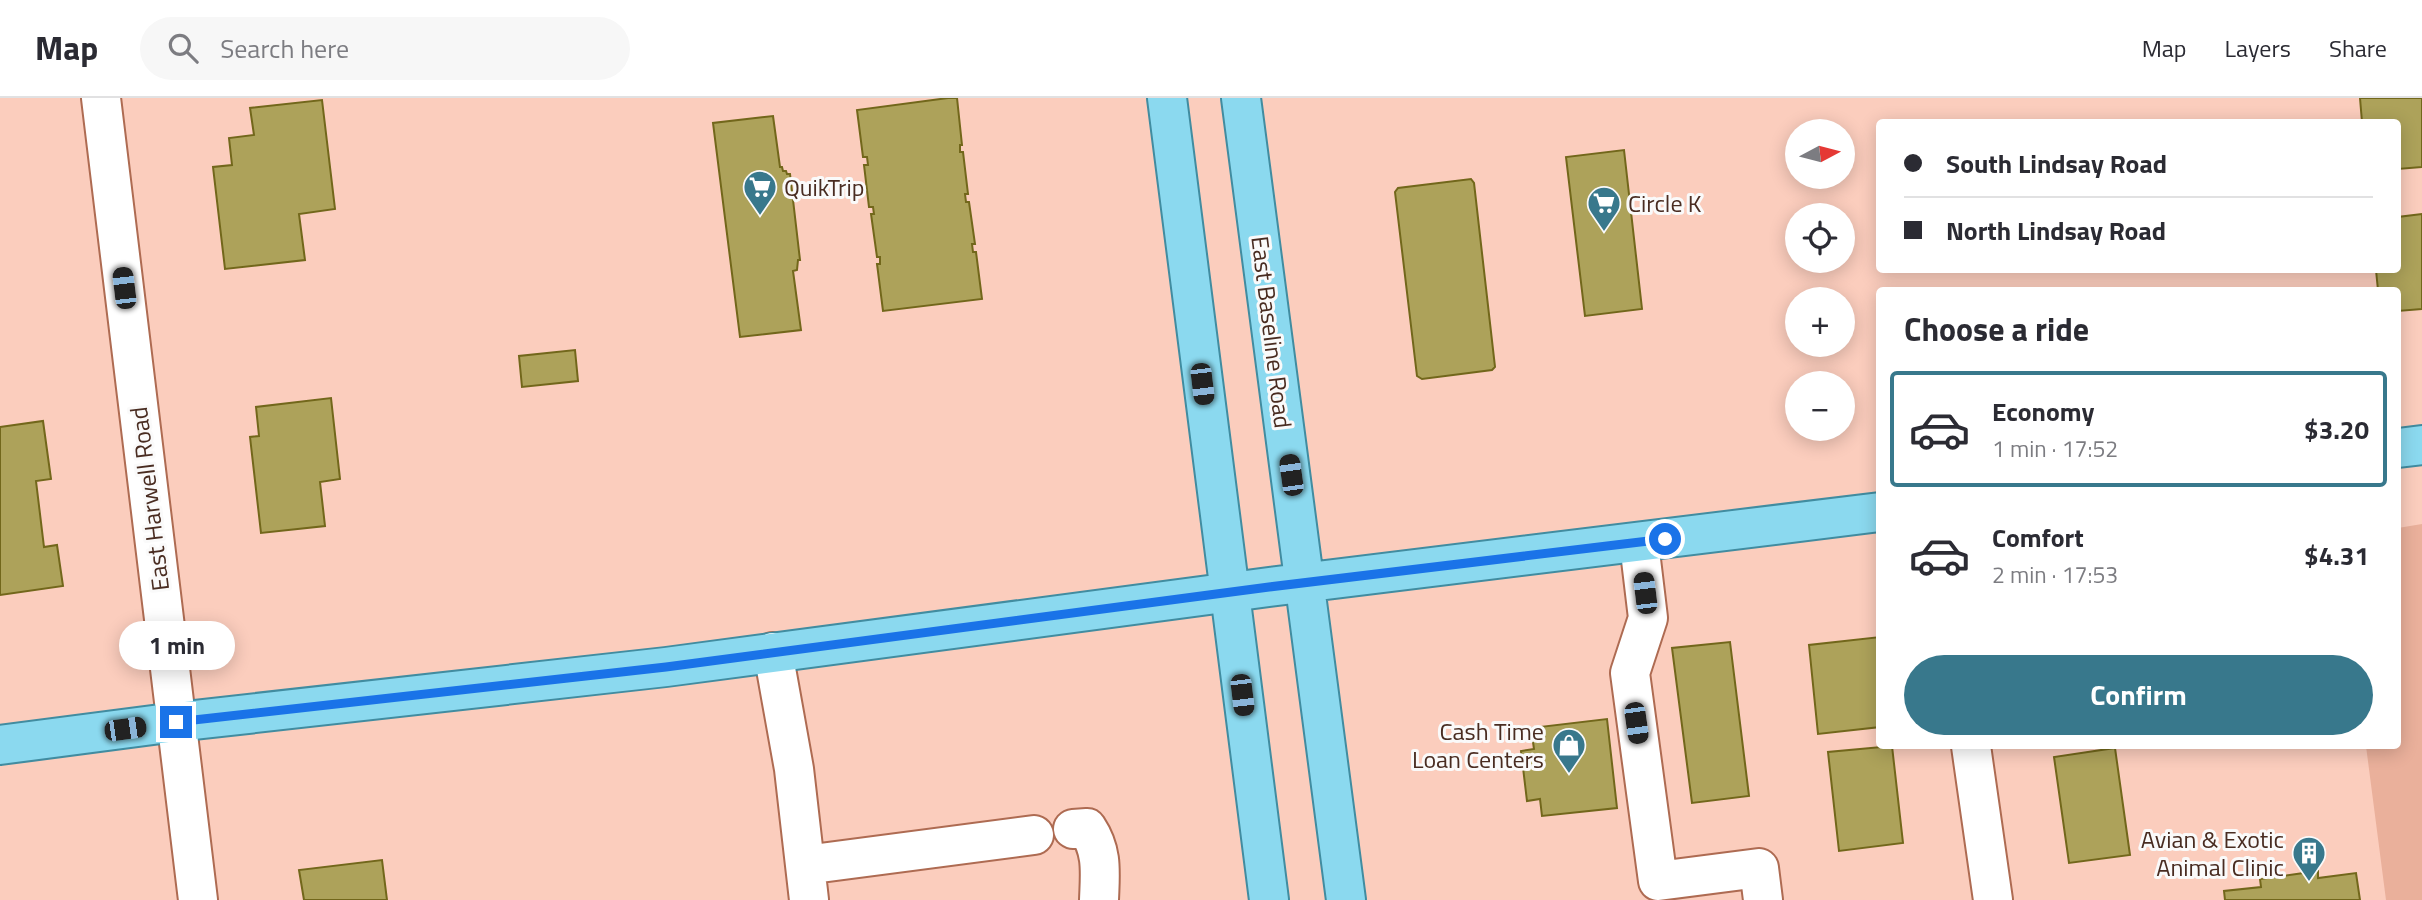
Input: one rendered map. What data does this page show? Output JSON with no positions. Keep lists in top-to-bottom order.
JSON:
{
  "streets": {
    "main road": ["East Baseline Road"],
    "street": ["East Harwell Road"]
  },
  "places": {
    "supermarket": ["QuikTrip", "Circle K"],
    "shop": ["Cash Time Loan Centers"],
    "building": ["Avian & Exotic Animal Clinic"]
  },
  "north": "right",
  "page": {
    "header": "Map",
    "search": "Search here",
    "nav": ["Map", "Layers", "Share"],
    "map_buttons": ["+", "−"],
    "banner": ["South Lindsay Road", "North Lindsay Road"],
    "heading": "Choose a ride",
    "list": [
      {
        "name": "Economy",
        "note": "1 min · 17:52",
        "value": "$3.20"
      },
      {
        "name": "Comfort",
        "note": "2 min · 17:53",
        "value": "$4.31"
      }
    ],
    "bubble": "1 min",
    "buttons": "Confirm"
  }
}
